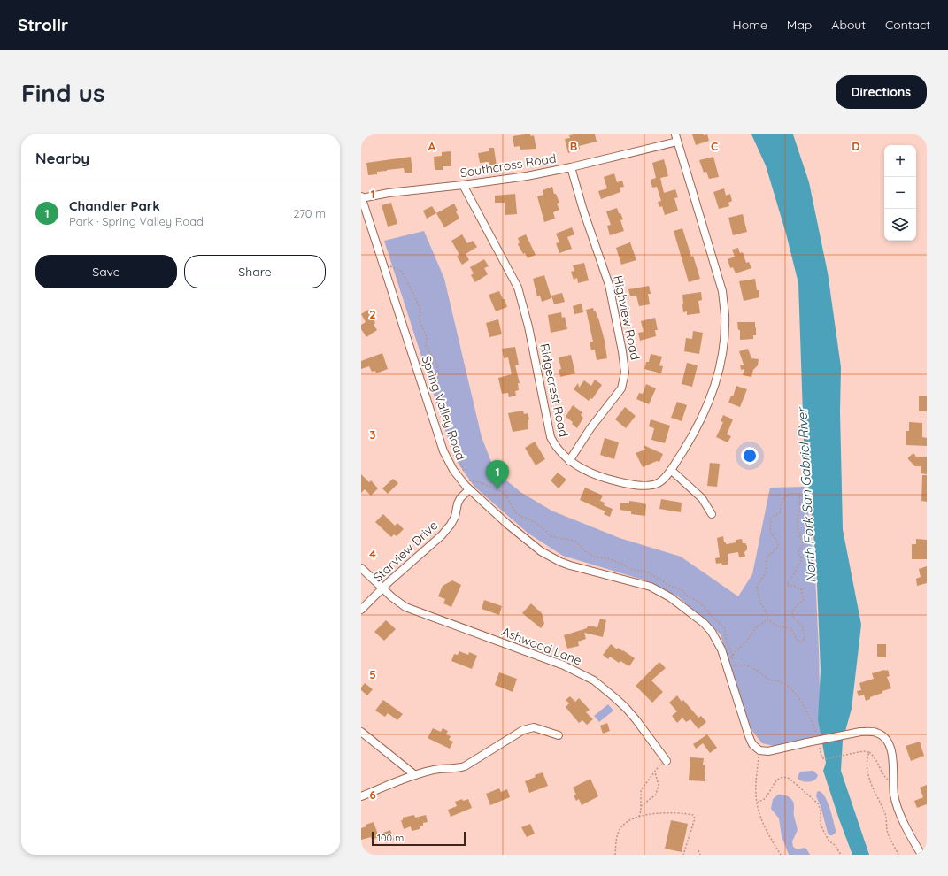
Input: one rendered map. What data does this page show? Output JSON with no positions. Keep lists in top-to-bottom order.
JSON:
{
  "streets": {
    "street": [
      "Southcross Road",
      "Highview Road",
      "Ridgecrest Road",
      "Spring Valley Road",
      "Starview Drive",
      "Ashwood Lane"
    ]
  },
  "crossings": [
    ["Southcross Road", "Highview Road"],
    ["Southcross Road", "Ridgecrest Road"],
    ["Southcross Road", "Spring Valley Road"],
    ["Highview Road", "Ridgecrest Road"],
    ["Spring Valley Road", "Starview Drive"],
    ["Starview Drive", "Ashwood Lane"]
  ],
  "water": ["North Fork San Gabriel River"],
  "scale_bar": "100 m",
  "page": {
    "header": "Strollr",
    "nav": [
      "Home",
      "Map",
      "About",
      "Contact"
    ],
    "buttons": [
      "Directions",
      ["Save", "Share"]
    ],
    "title": "Find us",
    "heading": "Nearby",
    "map_buttons": ["+", "−"],
    "list": [
      {
        "mark": "1",
        "name": "Chandler Park",
        "note": "Park · Spring Valley Road",
        "value": "270 m"
      }
    ],
    "pins": "1",
    "scale": "100 m"
  },
  "grid": {
    "columns": [
      "A",
      "B",
      "C",
      "D"
    ],
    "rows": [
      "1",
      "2",
      "3",
      "4",
      "5",
      "6"
    ]
  }
}
